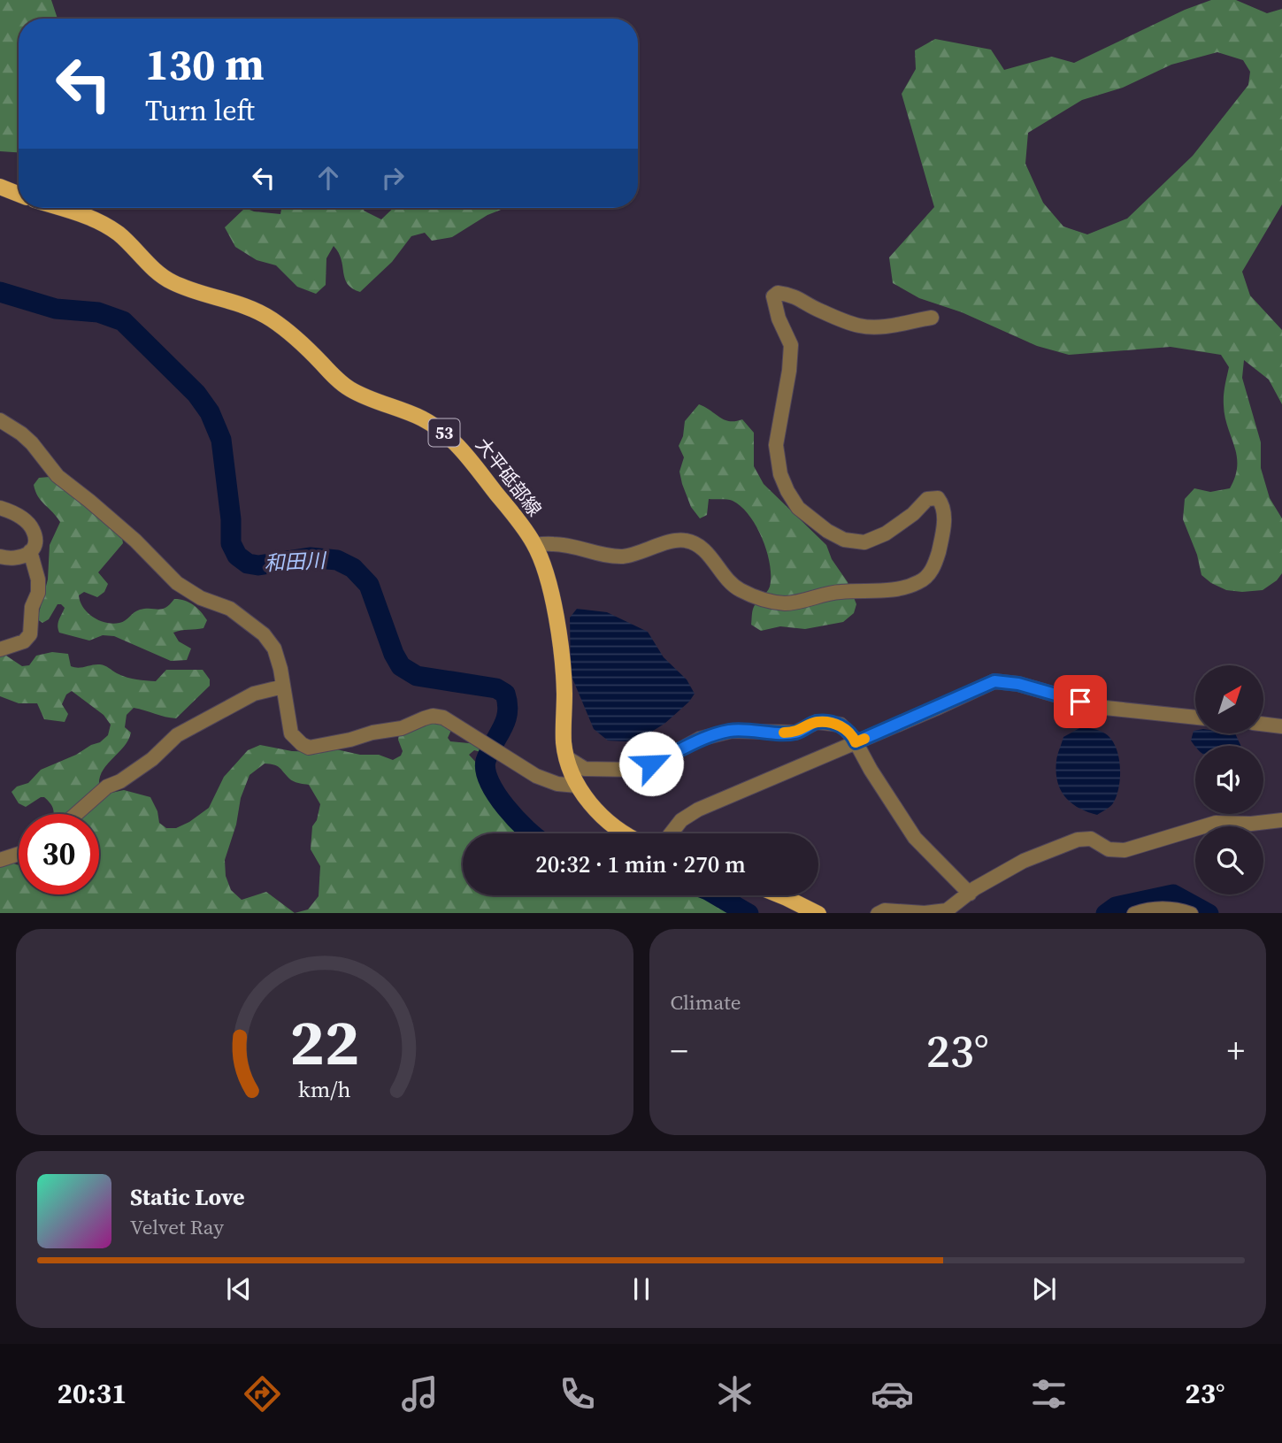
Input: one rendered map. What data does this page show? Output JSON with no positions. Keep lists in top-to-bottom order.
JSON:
{
  "streets": {
    "main road": ["53", "大平砥部線"]
  },
  "water": ["和田川"],
  "north": "top right",
  "page": {
    "turn": ["130 m", "Turn left"],
    "limit": "30",
    "trip": "20:32 · 1 min · 270 m",
    "tile": "Climate",
    "heat": ["−", "23°", "+"],
    "song": ["Static Love", "Velvet Ray"],
    "tabs": ["20:31", "23°"],
    "gauge": ["22", "km/h"]
  }
}
